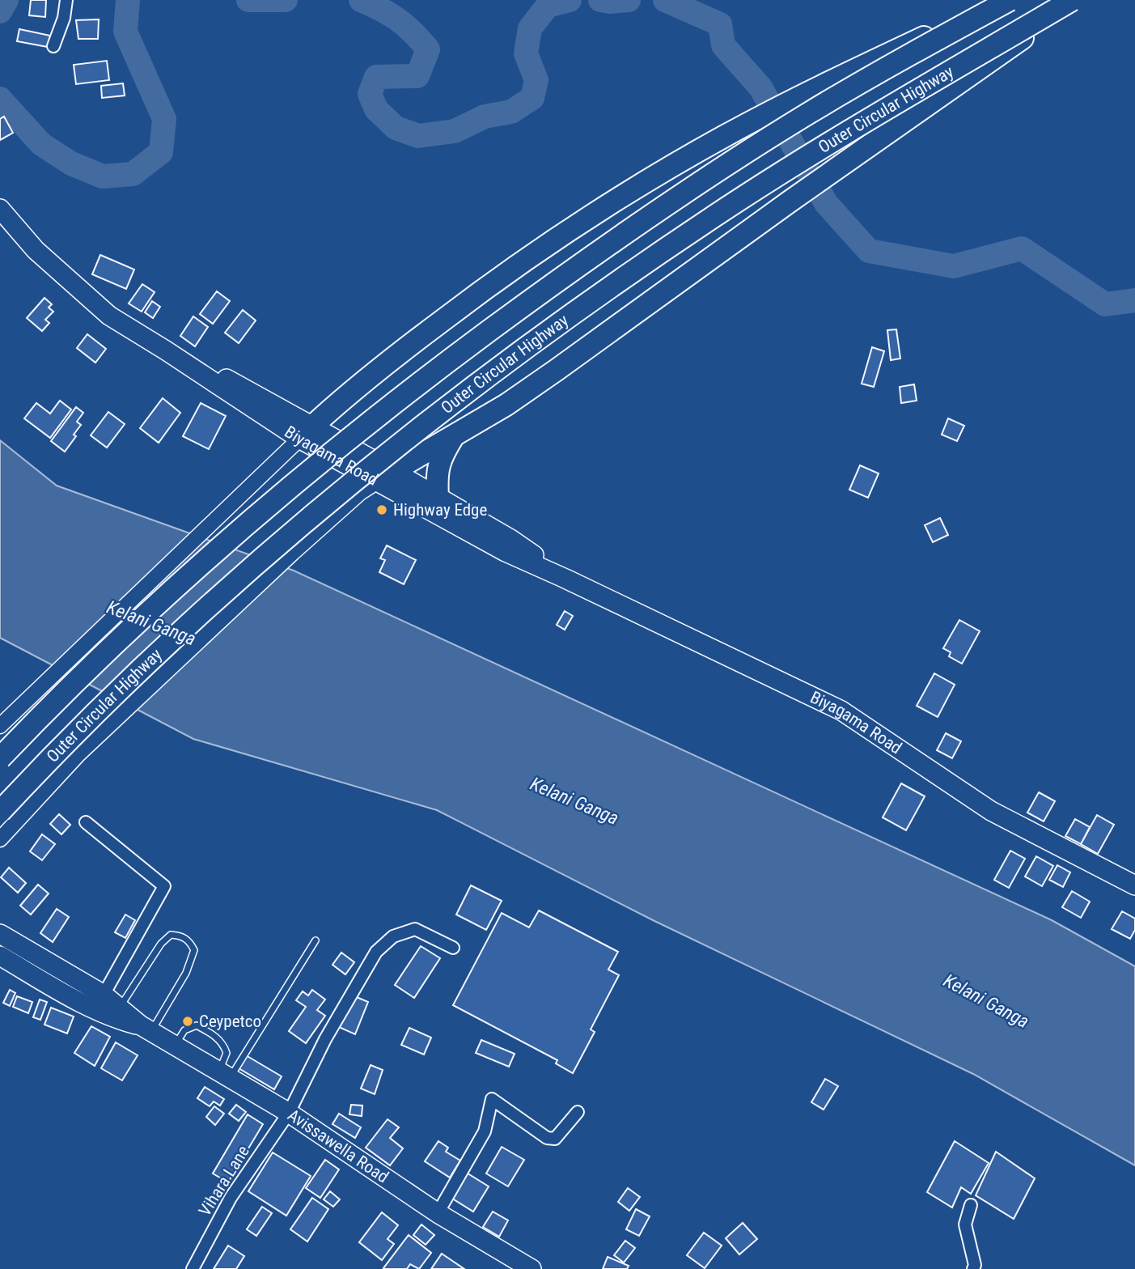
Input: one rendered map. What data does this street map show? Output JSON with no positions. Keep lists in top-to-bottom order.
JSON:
{
  "streets": {
    "highway": ["Outer Circular Highway"],
    "main road": ["Biyagama Road", "Avissawella Road"],
    "street": ["Vihara Lane"]
  },
  "crossings": [
    ["Avissawella Road", "Vihara Lane"]
  ],
  "water": ["Kelani Ganga"],
  "places": ["Highway Edge", "Ceypetco"]
}
